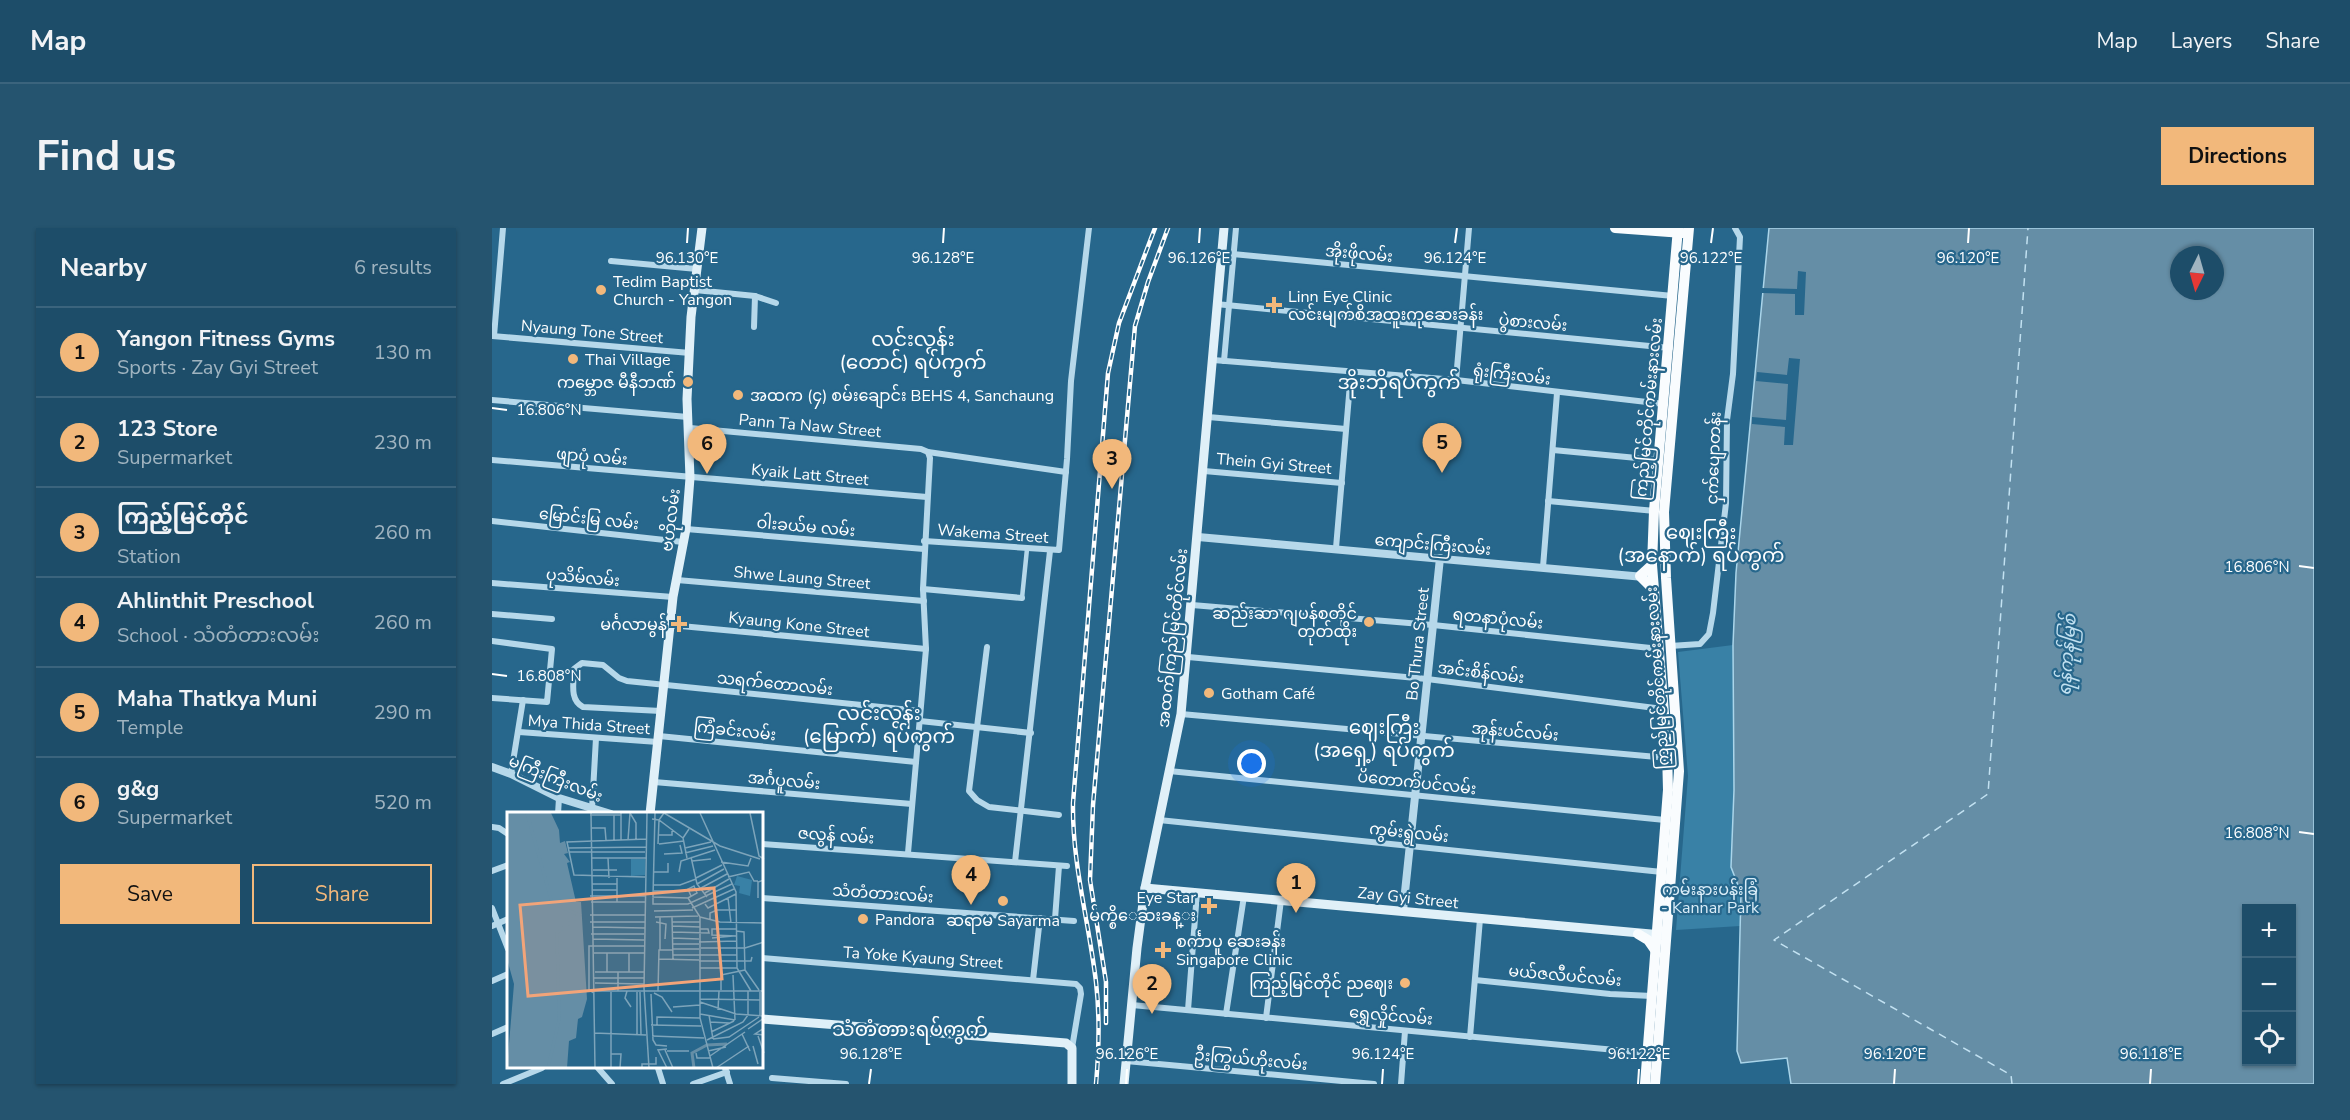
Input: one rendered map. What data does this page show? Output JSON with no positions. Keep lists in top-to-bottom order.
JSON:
{
  "streets": {
    "main road": [
      "ကြည့်မြင်တိုင်ကမ်းနားလမ်း",
      "ဗဟိုလမ်း",
      "အထက်ကြည်မြင်တိုင်လမ်း",
      "ကြည်မြင်တိုင်ကမ်းနားလမ်း",
      "Zay Gyi Street"
    ],
    "street": [
      "အိုးဖိုလမ်း",
      "ပွဲစားလမ်း",
      "Nyaung Tone Street",
      "ရုံးကြီးလမ်း",
      "Pann Ta Naw Street",
      "ဖျာပုံ လမ်း",
      "ငှက်ပျောတန်း",
      "Thein Gyi Street",
      "Kyaik Latt Street",
      "မြောင်းမြ လမ်း",
      "ဝါးခယ်မ လမ်း",
      "Wakema Street",
      "ကျောင်းကြီးလမ်း",
      "ပုသိမ်လမ်း",
      "Shwe Laung Street",
      "ရတနာပုံလမ်း",
      "Kyaung Kone Street",
      "Bo Thura Street",
      "အင်းစိန်လမ်း",
      "သရက်တောလမ်း",
      "Mya Thida Street",
      "ကြံခင်းလမ်း",
      "အုန်းပင်လမ်း",
      "မကြီးကြီးလမ်း",
      "အင်္ဂပူလမ်း",
      "ပိတောက်ပင်လမ်း",
      "ကွမ်းရွဲလမ်း",
      "ဇလွန် လမ်း",
      "သံတံတားလမ်း",
      "Ta Yoke Kyaung Street",
      "မယ်ဇလီပင်လမ်း",
      "ရွှေလှိုင်လမ်း",
      "ဦးကြွယ်ဟိုးလမ်း"
    ]
  },
  "crossings": [
    ["အိုးဖိုလမ်း", "ကြည့်မြင်တိုင်ကမ်းနားလမ်း"],
    ["အိုးဖိုလမ်း", "အထက်ကြည်မြင်တိုင်လမ်း"],
    ["ပွဲစားလမ်း", "ကြည့်မြင်တိုင်ကမ်းနားလမ်း"],
    ["ပွဲစားလမ်း", "အထက်ကြည်မြင်တိုင်လမ်း"],
    ["ပွဲစားလမ်း", "ကြည်မြင်တိုင်ကမ်းနားလမ်း"],
    ["Nyaung Tone Street", "ဗဟိုလမ်း"],
    ["ရုံးကြီးလမ်း", "ကြည့်မြင်တိုင်ကမ်းနားလမ်း"],
    ["ရုံးကြီးလမ်း", "အထက်ကြည်မြင်တိုင်လမ်း"],
    ["ကြည့်မြင်တိုင်ကမ်းနားလမ်း", "ကြည်မြင်တိုင်ကမ်းနားလမ်း"],
    ["Pann Ta Naw Street", "ဗဟိုလမ်း"],
    ["Pann Ta Naw Street", "Wakema Street"],
    ["ဖျာပုံ လမ်း", "Kyaik Latt Street"],
    ["ဖျာပုံ လမ်း", "ဗဟိုလမ်း"],
    ["ငှက်ပျောတန်း", "ရတနာပုံလမ်း"],
    ["ငှက်ပျောတန်း", "ကြည်မြင်တိုင်ကမ်းနားလမ်း"],
    ["Thein Gyi Street", "အထက်ကြည်မြင်တိုင်လမ်း"],
    ["Kyaik Latt Street", "ဗဟိုလမ်း"],
    ["မြောင်းမြ လမ်း", "ဗဟိုလမ်း"],
    ["ဗဟိုလမ်း", "ဝါးခယ်မ လမ်း"],
    ["ဗဟိုလမ်း", "ပုသိမ်လမ်း"],
    ["ဗဟိုလမ်း", "Shwe Laung Street"],
    ["ဗဟိုလမ်း", "Kyaung Kone Street"],
    ["ဗဟိုလမ်း", "သရက်တောလမ်း"],
    ["ဗဟိုလမ်း", "Mya Thida Street"],
    ["ဗဟိုလမ်း", "ကြံခင်းလမ်း"],
    ["ဗဟိုလမ်း", "အင်္ဂပူလမ်း"],
    ["ကျောင်းကြီးလမ်း", "အထက်ကြည်မြင်တိုင်လမ်း"],
    ["ကျောင်းကြီးလမ်း", "Bo Thura Street"],
    ["ရတနာပုံလမ်း", "အထက်ကြည်မြင်တိုင်လမ်း"],
    ["ရတနာပုံလမ်း", "Bo Thura Street"],
    ["ရတနာပုံလမ်း", "ကြည်မြင်တိုင်ကမ်းနားလမ်း"],
    ["အထက်ကြည်မြင်တိုင်လမ်း", "အင်းစိန်လမ်း"],
    ["အထက်ကြည်မြင်တိုင်လမ်း", "အုန်းပင်လမ်း"],
    ["အထက်ကြည်မြင်တိုင်လမ်း", "ပိတောက်ပင်လမ်း"],
    ["အထက်ကြည်မြင်တိုင်လမ်း", "ကွမ်းရွဲလမ်း"],
    ["အထက်ကြည်မြင်တိုင်လမ်း", "Zay Gyi Street"],
    ["အထက်ကြည်မြင်တိုင်လမ်း", "ရွှေလှိုင်လမ်း"],
    ["အထက်ကြည်မြင်တိုင်လမ်း", "ဦးကြွယ်ဟိုးလမ်း"],
    ["Bo Thura Street", "အင်းစိန်လမ်း"],
    ["Bo Thura Street", "အုန်းပင်လမ်း"],
    ["Bo Thura Street", "ပိတောက်ပင်လမ်း"],
    ["Bo Thura Street", "ကွမ်းရွဲလမ်း"],
    ["Bo Thura Street", "Zay Gyi Street"],
    ["အင်းစိန်လမ်း", "ကြည်မြင်တိုင်ကမ်းနားလမ်း"],
    ["ကြည်မြင်တိုင်ကမ်းနားလမ်း", "အုန်းပင်လမ်း"],
    ["ကြည်မြင်တိုင်ကမ်းနားလမ်း", "ပိတောက်ပင်လမ်း"],
    ["ကြည်မြင်တိုင်ကမ်းနားလမ်း", "ကွမ်းရွဲလမ်း"],
    ["ကြည်မြင်တိုင်ကမ်းနားလမ်း", "မယ်ဇလီပင်လမ်း"],
    ["ကြည်မြင်တိုင်ကမ်းနားလမ်း", "ရွှေလှိုင်လမ်း"],
    ["Mya Thida Street", "ကြံခင်းလမ်း"]
  ],
  "districts": [
    "လင်းလွန်း (တောင်) ရပ်ကွက်",
    "အိုးဘိုရပ်ကွက်",
    "ဈေးကြီး (အနောက်) ရပ်ကွက်",
    "လင်းလွန်း (မြောက်) ရပ်ကွက်",
    "ဈေးကြီး (အရှေ့) ရပ်ကွက်",
    "သံတံတားရပ်ကွက်"
  ],
  "water": ["ရန်ကုန်မြစ်"],
  "parks": ["ကမ်းနားပန်းခြံ - Kannar Park"],
  "places": {
    "other": [
      "Tedim Baptist Church - Yangon",
      "Thai Village",
      "ကမ္ဘောဇ မီနီဘဏ်",
      "အထက (၄) စမ်းချောင်း BEHS 4, Sanchaung",
      "ဆည်းဆာ ဂျပန်စတိုင် တုတ်ထိုး",
      "Gotham Café",
      "ဆရာမ Sayarma",
      "Pandora",
      "ကြည့်မြင်တိုင် ညဈေး"
    ],
    "health": [
      "Linn Eye Clinic လင်းမျက်စိအထူးကုဆေးခန်း",
      "မင်္ဂလာမွန်",
      "Eye Star မ်က္စိေဆးခန္း",
      "စင်္ကာပူ ဆေးခန်း Singapore Clinic"
    ]
  },
  "north": "bottom",
  "page": {
    "header": "Map",
    "nav": ["Map", "Layers", "Share"],
    "buttons": [
      "Directions",
      ["Save", "Share"]
    ],
    "title": "Find us",
    "heading": ["Nearby", "6 results"],
    "list": [
      {
        "mark": "1",
        "name": "Yangon Fitness Gyms",
        "note": "Sports · Zay Gyi Street",
        "value": "130 m"
      },
      {
        "mark": "2",
        "name": "123 Store",
        "note": "Supermarket",
        "value": "230 m"
      },
      {
        "mark": "3",
        "name": "ကြည့်မြင်တိုင်",
        "note": "Station",
        "value": "260 m"
      },
      {
        "mark": "4",
        "name": "Ahlinthit Preschool",
        "note": "School · သံတံတားလမ်း",
        "value": "260 m"
      },
      {
        "mark": "5",
        "name": "Maha Thatkya Muni",
        "note": "Temple",
        "value": "290 m"
      },
      {
        "mark": "6",
        "name": "g&g",
        "note": "Supermarket",
        "value": "520 m"
      }
    ],
    "pins": [
      "5",
      "6",
      "3",
      "4",
      "1",
      "2"
    ],
    "map_buttons": ["+", "−"]
  },
  "coordinates": [
    "96.130°E",
    "96.128°E",
    "96.126°E",
    "96.124°E",
    "96.122°E",
    "96.120°E",
    "16.806°N",
    "16.808°N",
    "96.118°E"
  ]
}
